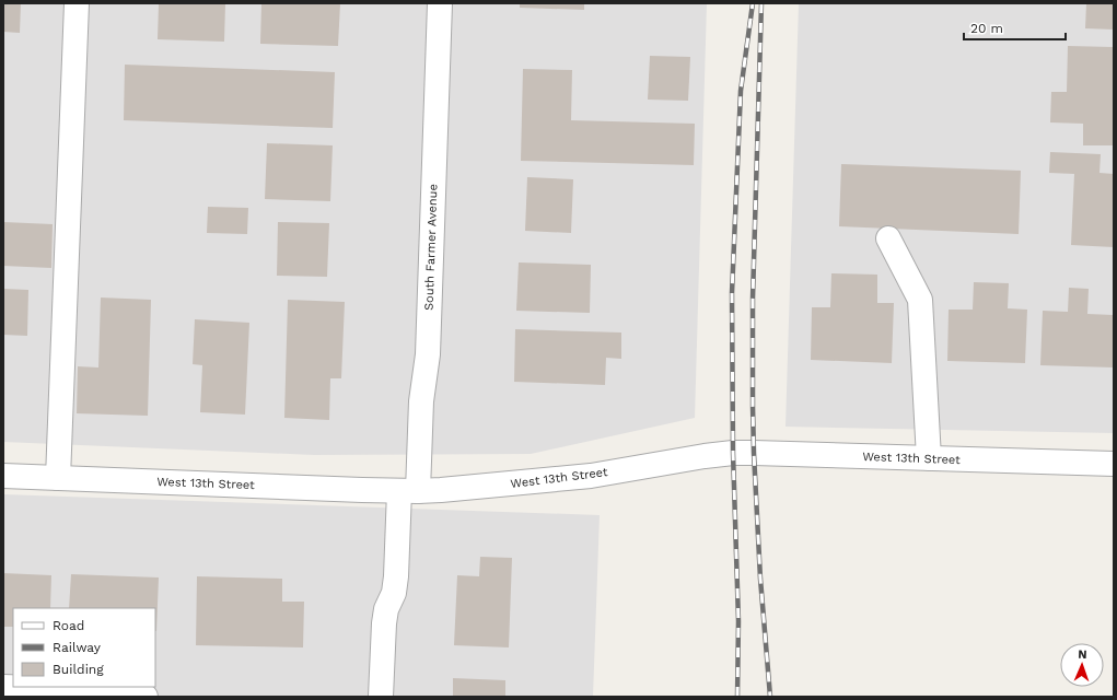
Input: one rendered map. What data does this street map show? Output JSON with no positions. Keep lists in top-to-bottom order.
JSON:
{
  "streets": {
    "street": ["South Farmer Avenue", "West 13th Street"]
  },
  "crossings": [
    ["South Farmer Avenue", "West 13th Street"]
  ],
  "legend": ["Road", "Railway", "Building"],
  "scale_bar": "20 m",
  "north": "top"
}
